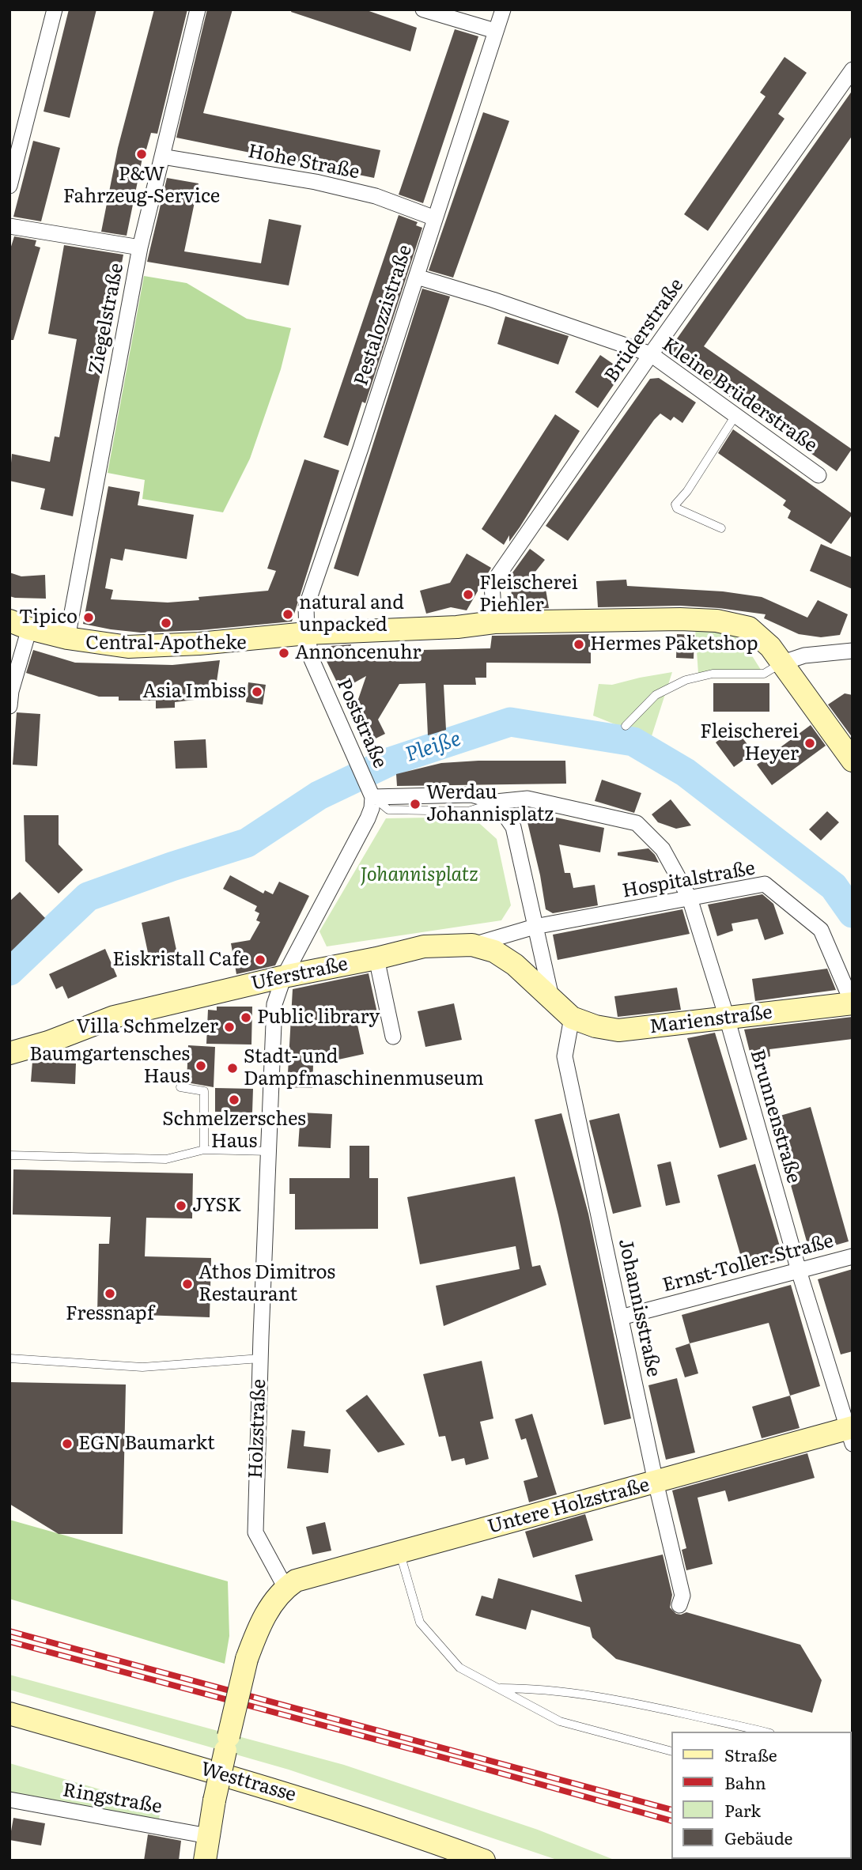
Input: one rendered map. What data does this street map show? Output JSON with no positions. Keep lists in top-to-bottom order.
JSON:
{
  "streets": {
    "street": [
      "Hohe Straße",
      "Pestalozzistraße",
      "Ziegelstraße",
      "Brüderstraße",
      "Kleine Brüderstraße",
      "Poststraße",
      "Hospitalstraße",
      "Uferstraße",
      "Marienstraße",
      "Brunnenstraße",
      "Ernst-Toller-Straße",
      "Johannisstraße",
      "Holzstraße",
      "Untere Holzstraße",
      "Westtrasse",
      "Ringstraße"
    ]
  },
  "crossings": [
    ["Hohe Straße", "Pestalozzistraße"],
    ["Hohe Straße", "Ziegelstraße"],
    ["Pestalozzistraße", "Kleine Brüderstraße"],
    ["Pestalozzistraße", "Poststraße"],
    ["Brüderstraße", "Kleine Brüderstraße"],
    ["Hospitalstraße", "Uferstraße"],
    ["Hospitalstraße", "Marienstraße"],
    ["Hospitalstraße", "Brunnenstraße"],
    ["Uferstraße", "Marienstraße"],
    ["Uferstraße", "Johannisstraße"],
    ["Uferstraße", "Holzstraße"],
    ["Marienstraße", "Brunnenstraße"],
    ["Marienstraße", "Johannisstraße"],
    ["Brunnenstraße", "Ernst-Toller-Straße"],
    ["Brunnenstraße", "Untere Holzstraße"],
    ["Ernst-Toller-Straße", "Johannisstraße"],
    ["Johannisstraße", "Untere Holzstraße"],
    ["Holzstraße", "Untere Holzstraße"]
  ],
  "water": ["Pleiße"],
  "parks": ["Johannisplatz"],
  "places": [
    "P&W Fahrzeug-Service",
    "Fleischerei Piehler",
    "natural and unpacked",
    "Tipico",
    "Central-Apotheke",
    "Hermes Paketshop",
    "Annoncenuhr",
    "Asia Imbiss",
    "Fleischerei Heyer",
    "Werdau Johannisplatz",
    "Eiskristall Cafe",
    "Public library",
    "Villa Schmelzer",
    "Baumgartensches Haus",
    "Stadt- und Dampfmaschinenmuseum",
    "Schmelzersches Haus",
    "JYSK",
    "Athos Dimitros Restaurant",
    "Fressnapf",
    "EGN Baumarkt"
  ],
  "legend": [
    "Straße",
    "Bahn",
    "Park",
    "Gebäude"
  ]
}
